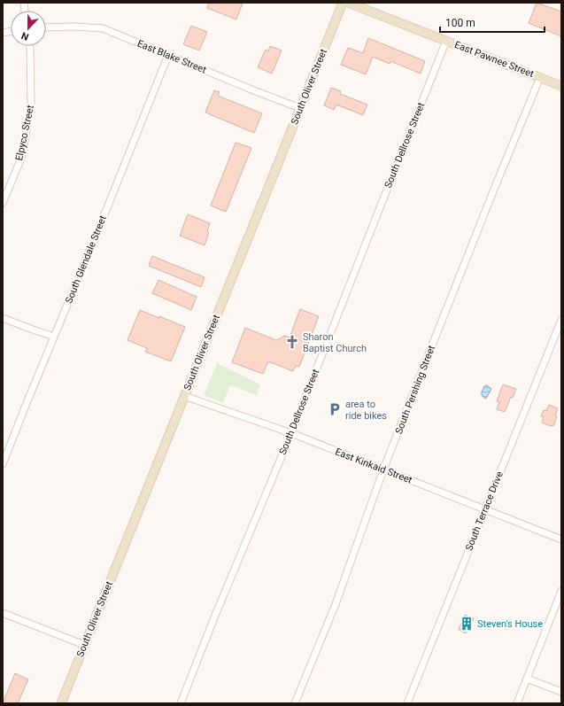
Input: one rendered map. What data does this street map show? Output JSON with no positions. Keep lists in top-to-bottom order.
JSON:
{
  "streets": {
    "main road": ["East Pawnee Street", "South Oliver Street"],
    "street": [
      "East Blake Street",
      "Elpyco Street",
      "South Dellrose Street",
      "South Glendale Street",
      "South Pershing Street",
      "East Kinkaid Street",
      "South Terrace Drive"
    ]
  },
  "crossings": [
    ["East Blake Street", "South Oliver Street"],
    ["East Blake Street", "South Glendale Street"],
    ["East Pawnee Street", "South Dellrose Street"],
    ["East Pawnee Street", "South Pershing Street"],
    ["South Oliver Street", "East Kinkaid Street"],
    ["South Dellrose Street", "East Kinkaid Street"],
    ["South Pershing Street", "East Kinkaid Street"],
    ["East Kinkaid Street", "South Terrace Drive"]
  ],
  "places": {
    "church": ["Sharon Baptist Church"],
    "parking": ["area to ride bikes"],
    "building": ["Steven's House"]
  },
  "scale_bar": "100 m",
  "north": "bottom"
}
